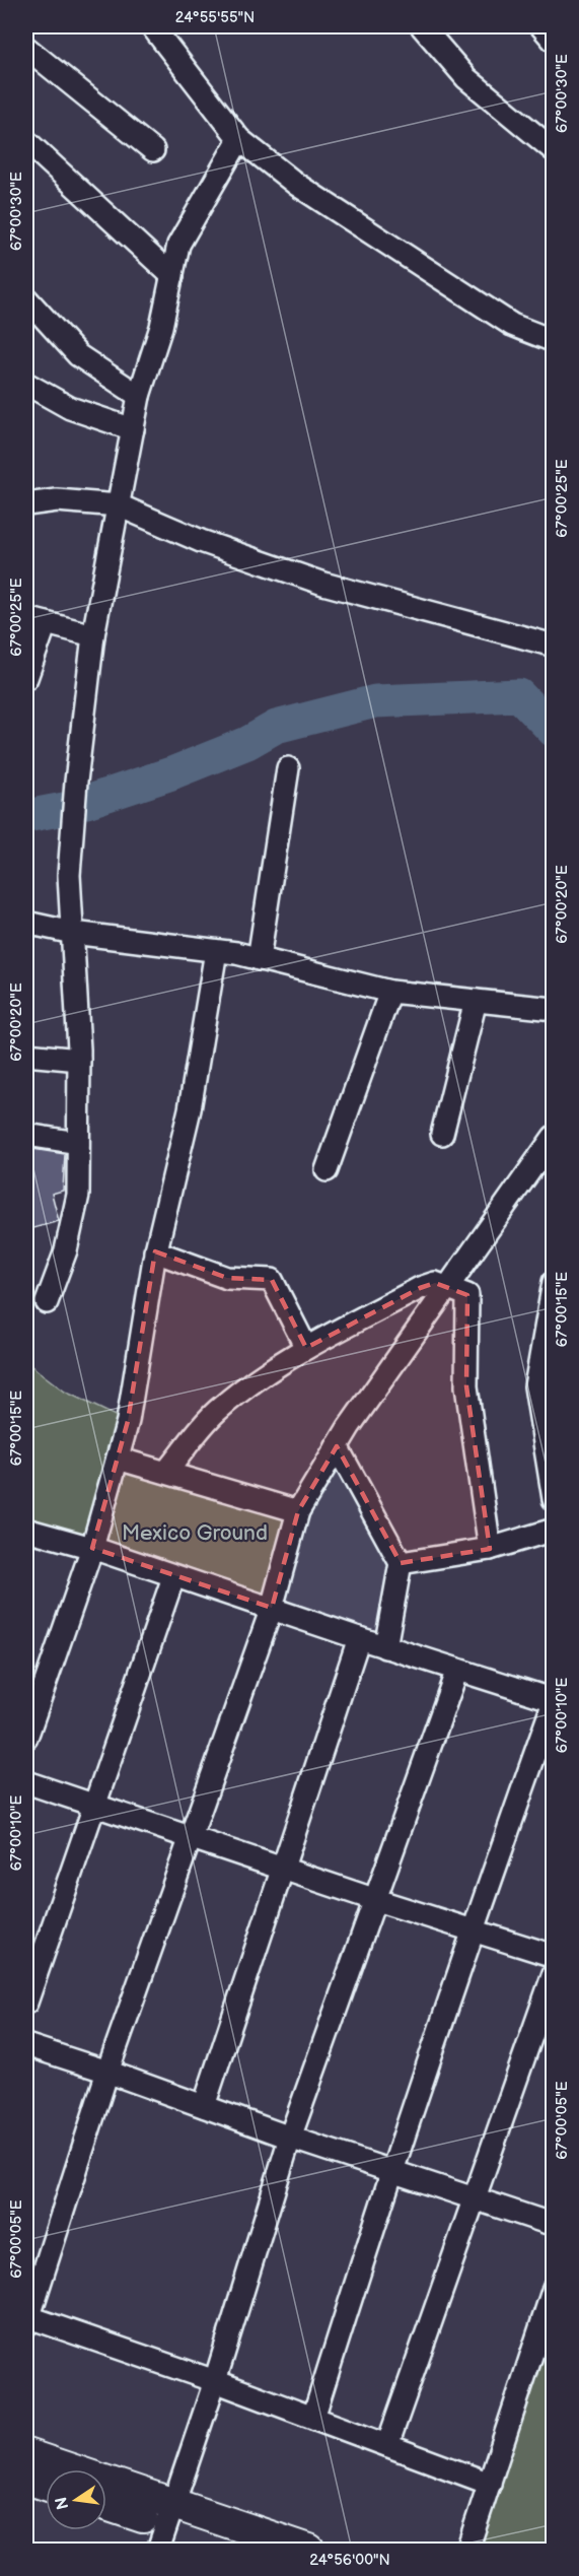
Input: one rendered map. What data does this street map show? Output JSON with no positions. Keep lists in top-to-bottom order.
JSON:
{
  "parks": ["Mexico Ground"],
  "north": "left",
  "coordinates": [
    "24°55'55\"N",
    "67°00'30\"E",
    "67°00'25\"E",
    "67°00'20\"E",
    "67°00'15\"E",
    "67°00'10\"E",
    "67°00'05\"E",
    "24°56'00\"N"
  ]
}
